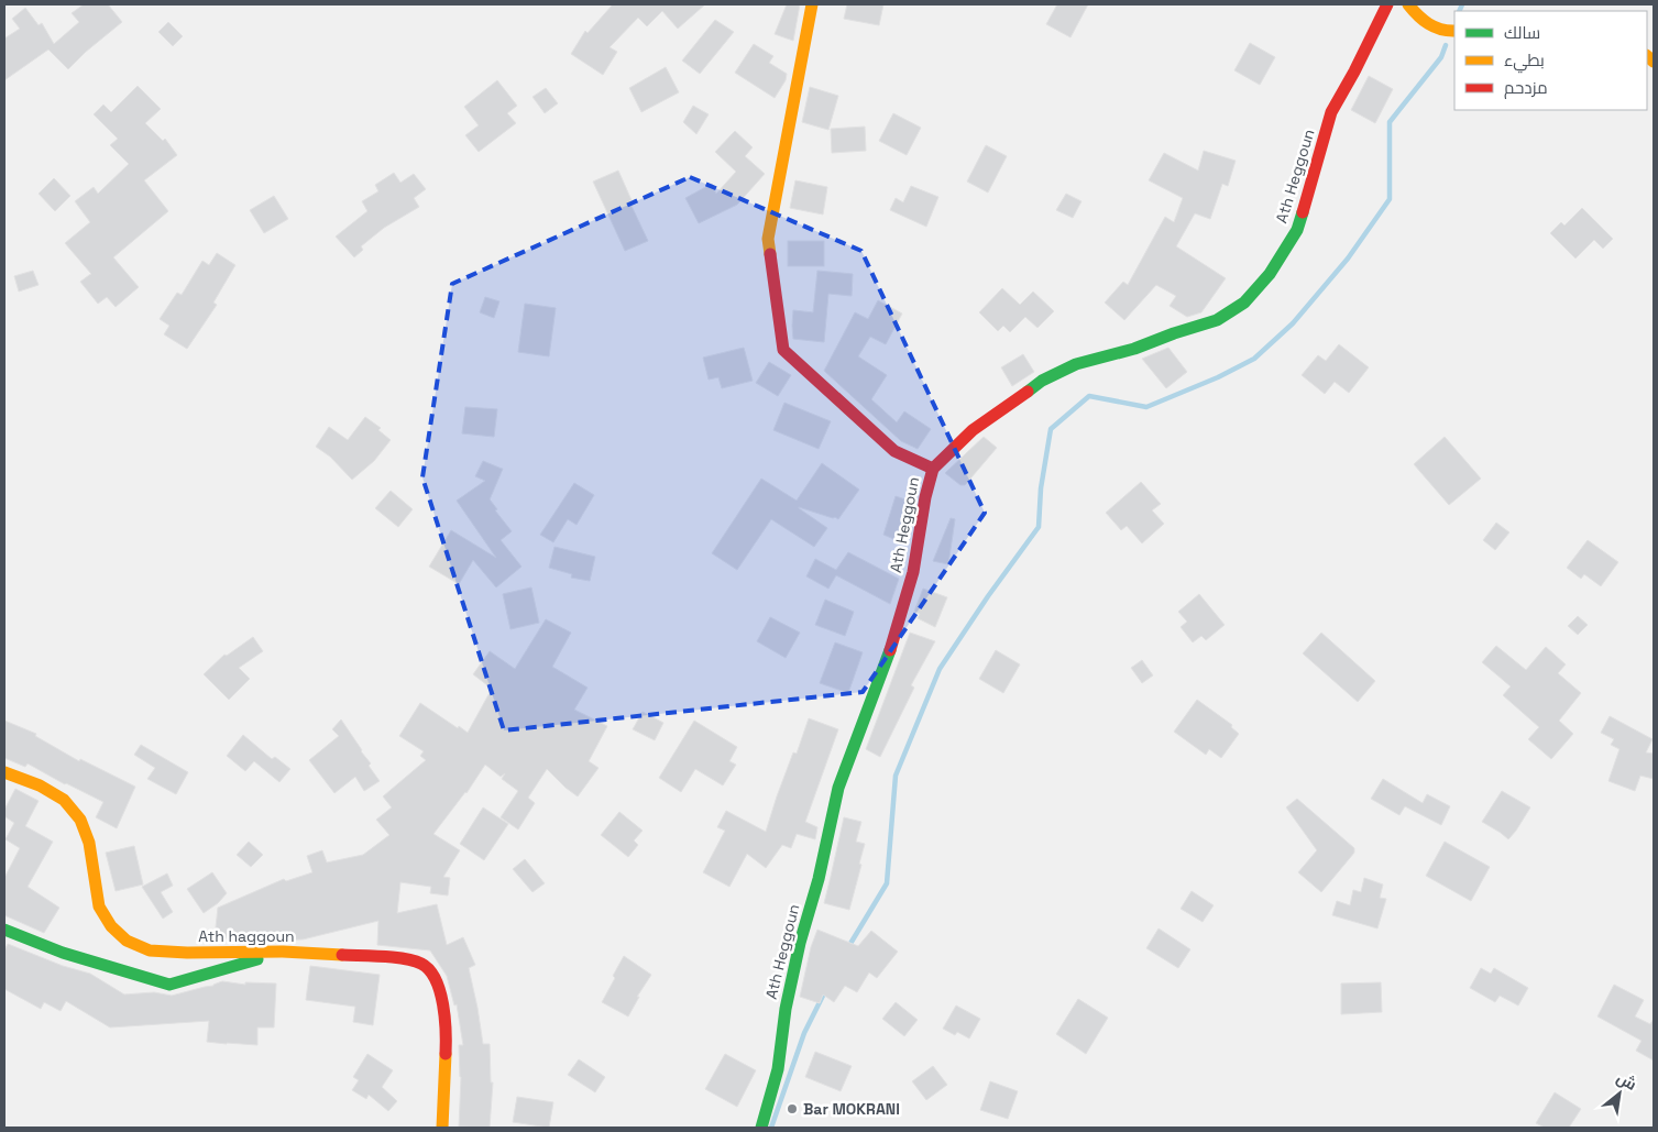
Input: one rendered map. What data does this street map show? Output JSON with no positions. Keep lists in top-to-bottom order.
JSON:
{
  "streets": {
    "street": ["Ath Heggoun", "Ath haggoun"]
  },
  "places": ["Bar MOKRANI"],
  "legend": ["سالك", "بطيء", "مزدحم"],
  "north": "top right"
}
